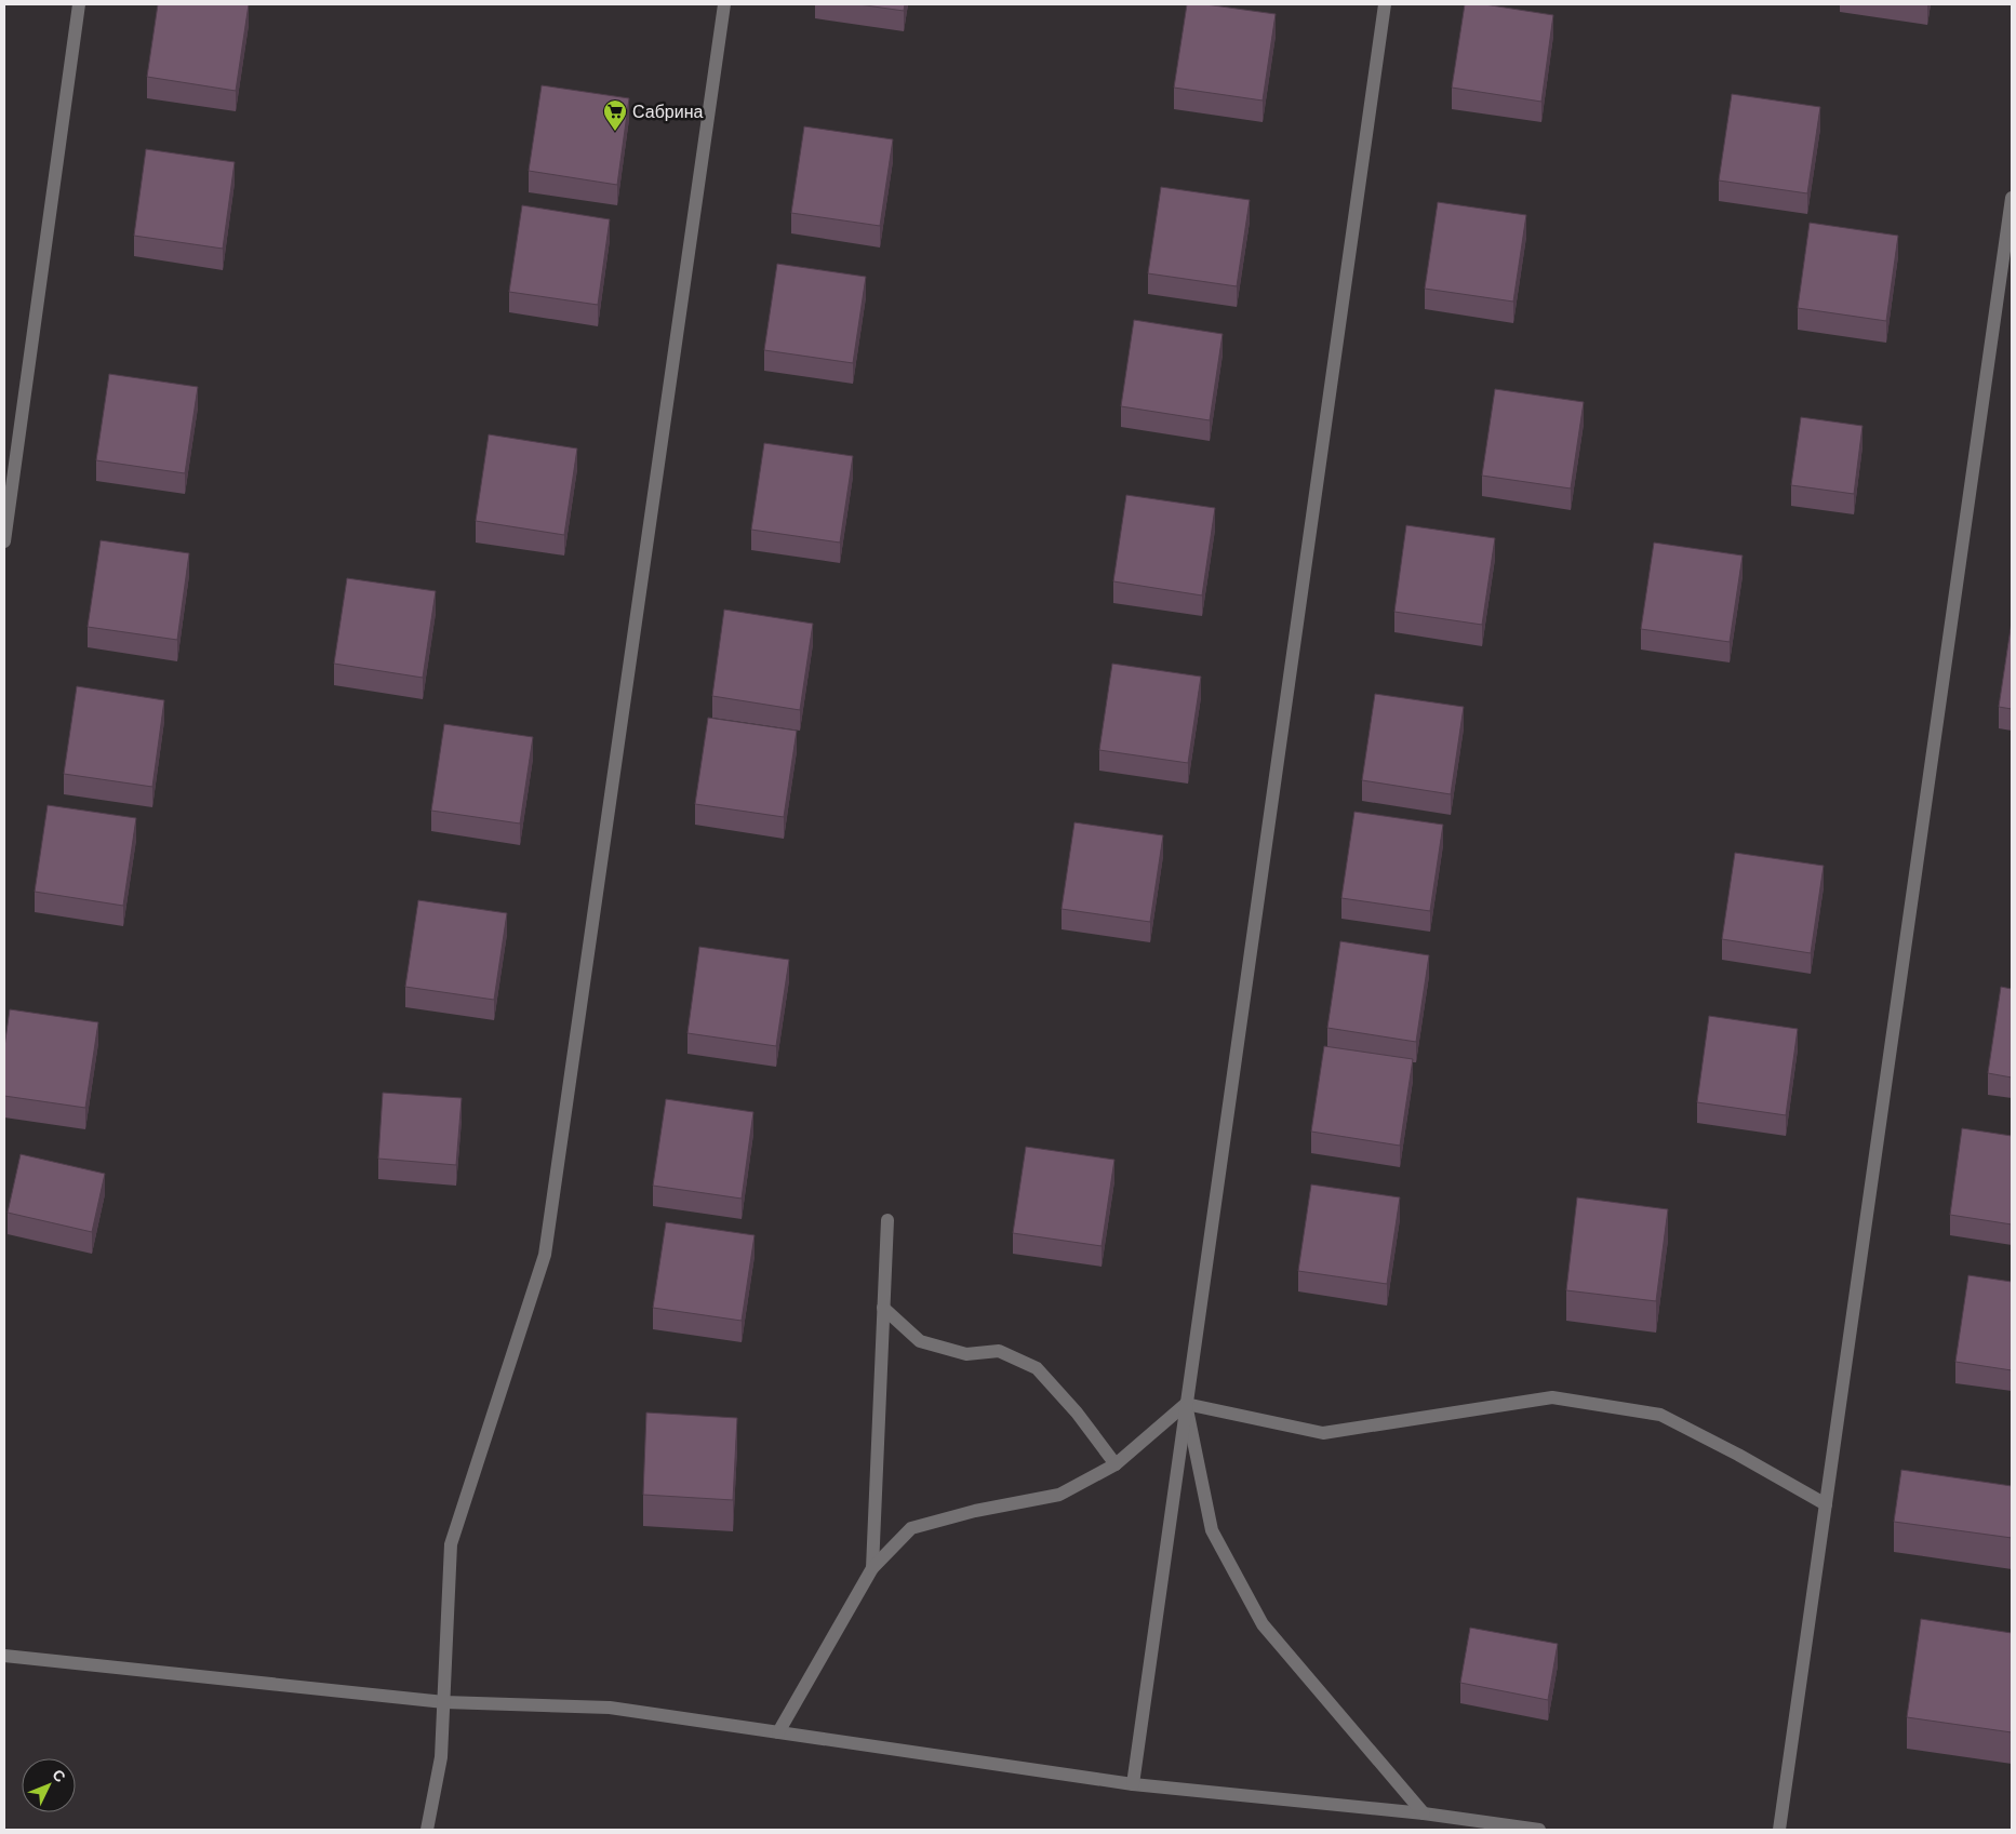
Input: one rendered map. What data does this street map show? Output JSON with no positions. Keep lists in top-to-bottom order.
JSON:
{
  "places": {
    "supermarket": ["Сабрина"]
  },
  "north": "top right"
}
